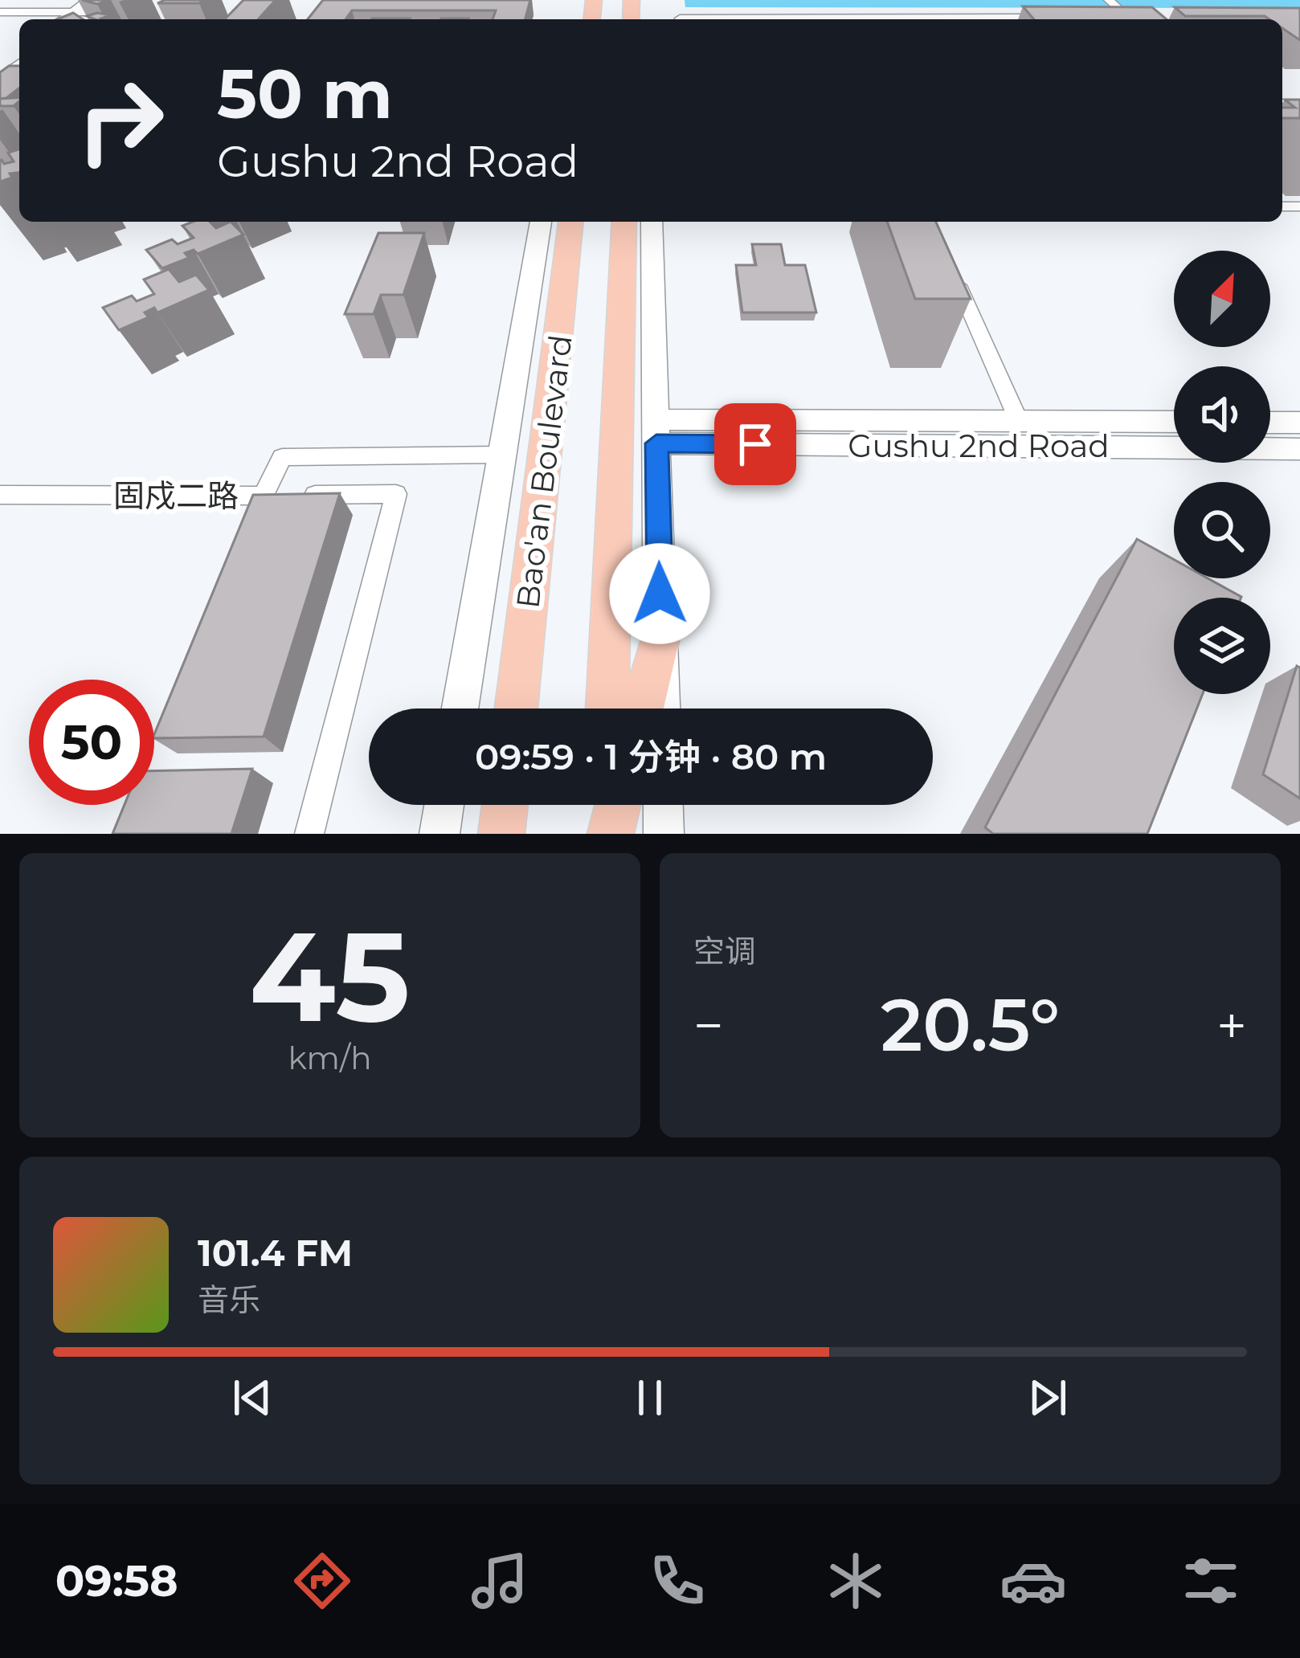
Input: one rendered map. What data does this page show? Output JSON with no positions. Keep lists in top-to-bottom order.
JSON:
{
  "streets": {
    "main road": ["Bao'an Boulevard"],
    "street": ["Gushu 2nd Road", "固戍二路"]
  },
  "north": "top right",
  "page": {
    "turn": ["50 m", "Gushu 2nd Road"],
    "limit": "50",
    "trip": "09:59 · 1 分钟 · 80 m",
    "tile": [
      ["45", "km/h"],
      "空调"
    ],
    "heat": ["−", "20.5°", "+"],
    "song": ["101.4 FM", "音乐"],
    "tabs": "09:58"
  }
}
